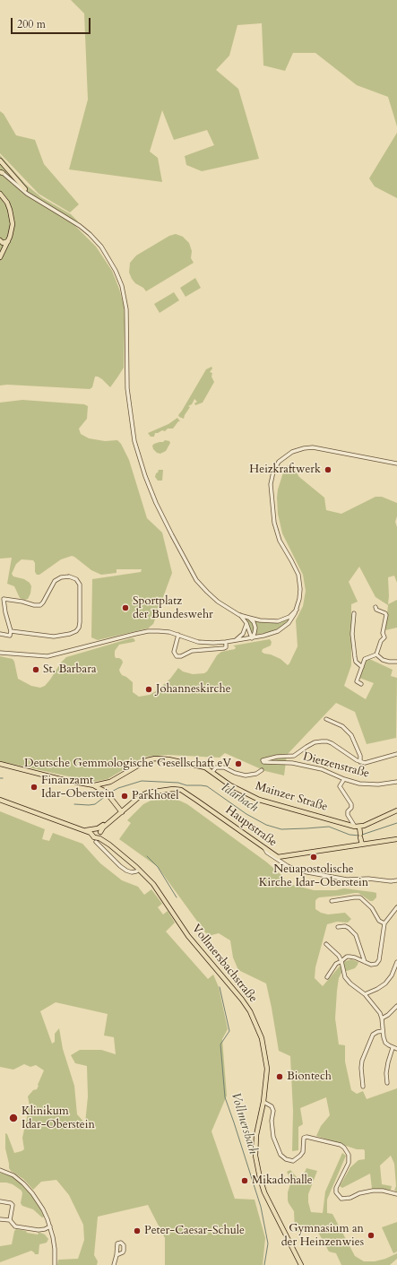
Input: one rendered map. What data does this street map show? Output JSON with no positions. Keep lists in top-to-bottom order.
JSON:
{
  "streets": {
    "main road": ["Mainzer Straße", "Hauptstraße", "Vollmersbachstraße"],
    "street": ["Dietzenstraße"]
  },
  "crossings": [
    ["Hauptstraße", "Vollmersbachstraße"]
  ],
  "water": ["Idarbach", "Vollmersbach"],
  "places": [
    "Heizkraftwerk",
    "Sportplatz der Bundeswehr",
    "St. Barbara",
    "Johanneskirche",
    "Deutsche Gemmologische Gesellschaft eV",
    "Finanzamt Idar-Oberstein",
    "Parkhotel",
    "Neuapostolische Kirche Idar-Oberstein",
    "Biontech",
    "Klinikum Idar-Oberstein",
    "Mikadohalle",
    "Peter-Caesar-Schule",
    "Gymnasium an der Heinzenwies"
  ],
  "scale_bar": "200 m"
}
